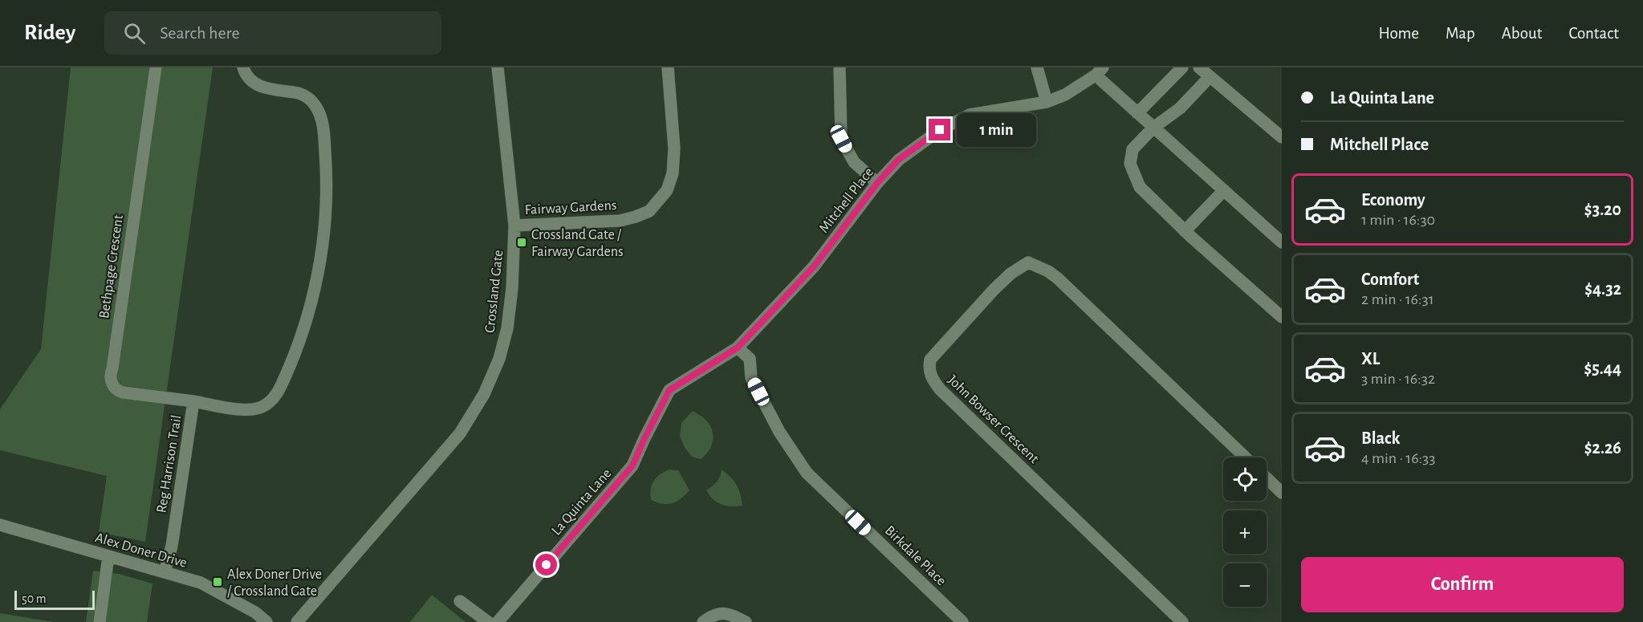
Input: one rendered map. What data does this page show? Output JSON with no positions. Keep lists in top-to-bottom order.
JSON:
{
  "streets": {
    "street": [
      "Mitchell Place",
      "Fairway Gardens",
      "Bethpage Crescent",
      "Crossland Gate",
      "John Bowser Crescent",
      "Reg Harrison Trail",
      "La Quinta Lane",
      "Alex Doner Drive",
      "Birkdale Place"
    ]
  },
  "crossings": [
    ["Mitchell Place", "La Quinta Lane"],
    ["Mitchell Place", "Birkdale Place"],
    ["Fairway Gardens", "Crossland Gate"],
    ["Bethpage Crescent", "Reg Harrison Trail"],
    ["Reg Harrison Trail", "Alex Doner Drive"]
  ],
  "places": {
    "transit": ["Crossland Gate / Fairway Gardens", "Alex Doner Drive / Crossland Gate"]
  },
  "scale_bar": "50 m",
  "page": {
    "header": "Ridey",
    "search": "Search here",
    "nav": [
      "Home",
      "Map",
      "About",
      "Contact"
    ],
    "banner": ["La Quinta Lane", "Mitchell Place"],
    "bubble": "1 min",
    "list": [
      {
        "name": "Economy",
        "note": "1 min · 16:30",
        "value": "$3.20"
      },
      {
        "name": "Comfort",
        "note": "2 min · 16:31",
        "value": "$4.32"
      },
      {
        "name": "XL",
        "note": "3 min · 16:32",
        "value": "$5.44"
      },
      {
        "name": "Black",
        "note": "4 min · 16:33",
        "value": "$2.26"
      }
    ],
    "map_buttons": ["+", "−"],
    "buttons": "Confirm",
    "scale": "50 m"
  }
}
